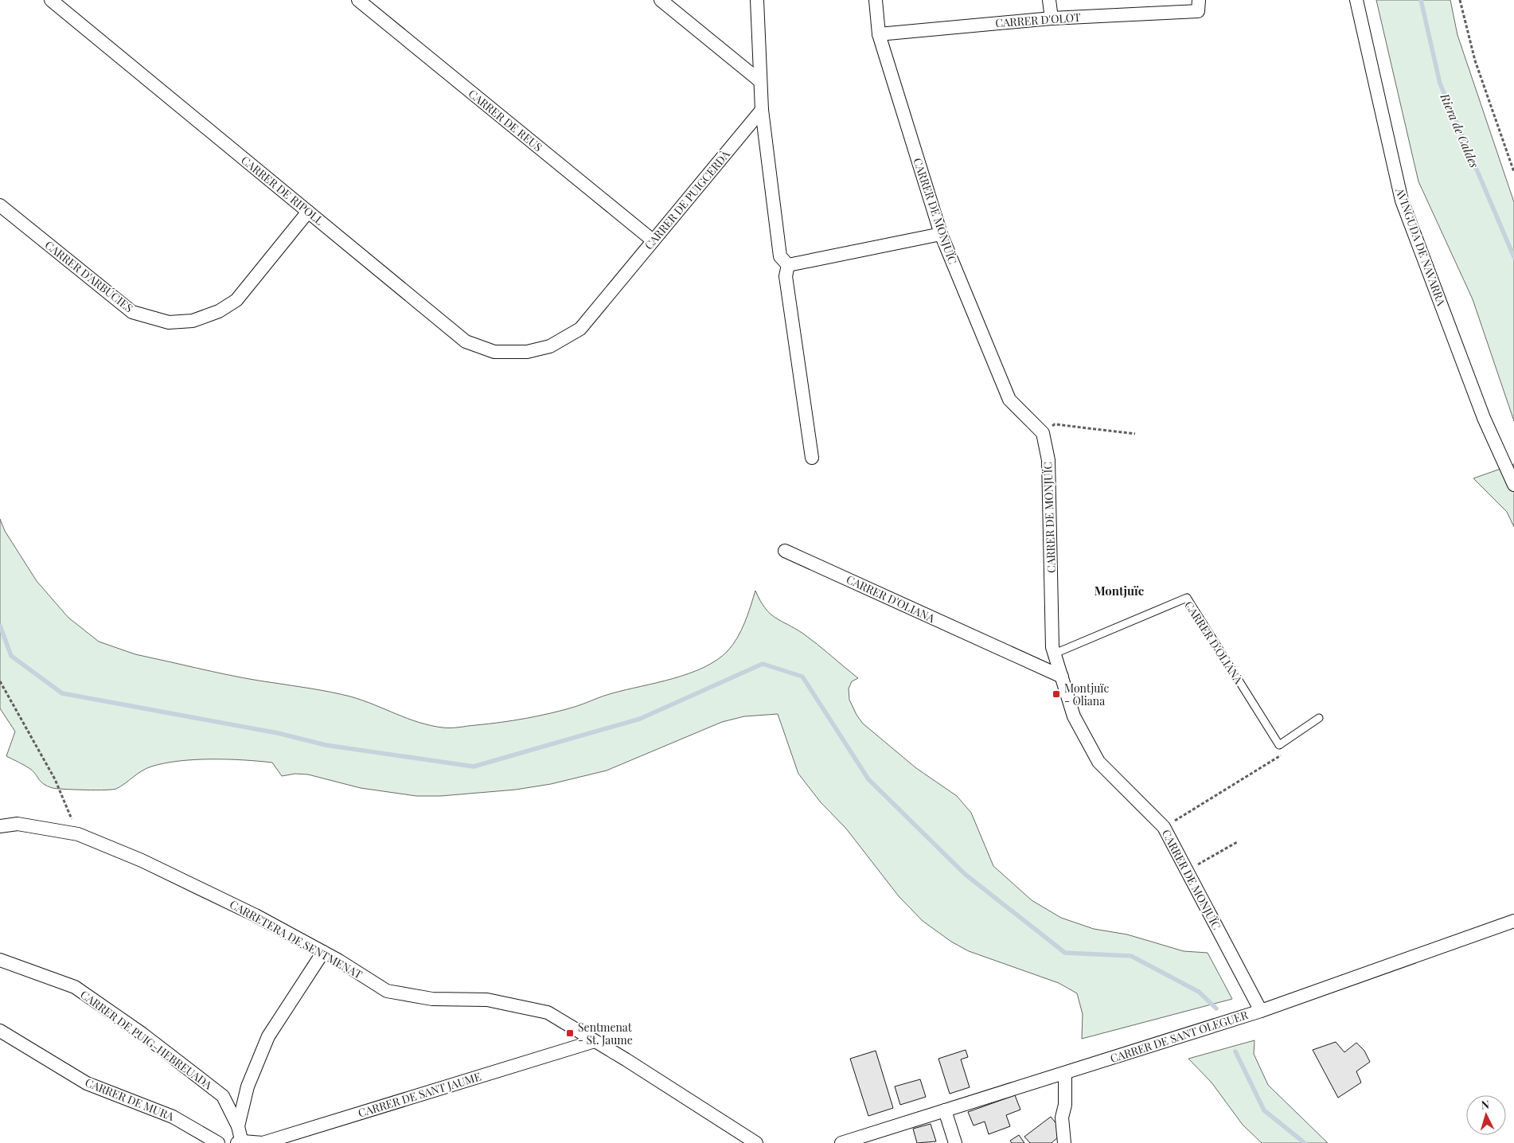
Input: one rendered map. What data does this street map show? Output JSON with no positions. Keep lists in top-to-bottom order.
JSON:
{
  "streets": {
    "street": [
      "CARRER D'OLOT",
      "CARRER DE REUS",
      "CARRER DE RIPOLL",
      "CARRER DE PUIGCERDÀ",
      "CARRER DE MONJUÏC",
      "AVINGUDA DE NAVARRA",
      "CARRER D'ARBÚCIES",
      "CARRER D'OLIANA",
      "CARRETERA DE SENTMENAT",
      "CARRER DE SANT OLEGUER",
      "CARRER DE PUIG-HEBREUADA",
      "CARRER DE SANT JAUME",
      "CARRER DE MURA"
    ]
  },
  "crossings": [
    ["CARRER D'OLOT", "CARRER DE MONJUÏC"],
    ["CARRER DE REUS", "CARRER DE PUIGCERDÀ"],
    ["CARRER DE RIPOLL", "CARRER DE PUIGCERDÀ"],
    ["CARRER DE RIPOLL", "CARRER D'ARBÚCIES"],
    ["CARRER DE MONJUÏC", "CARRER D'OLIANA"],
    ["CARRER DE MONJUÏC", "CARRER DE SANT OLEGUER"],
    ["CARRETERA DE SENTMENAT", "CARRER DE SANT JAUME"],
    ["CARRER DE PUIG-HEBREUADA", "CARRER DE SANT JAUME"]
  ],
  "districts": ["Montjuïc"],
  "water": ["Riera de Caldes"],
  "places": {
    "transit": ["Montjuïc - Oliana", "Sentmenat - St. Jaume"]
  },
  "north": "top"
}
